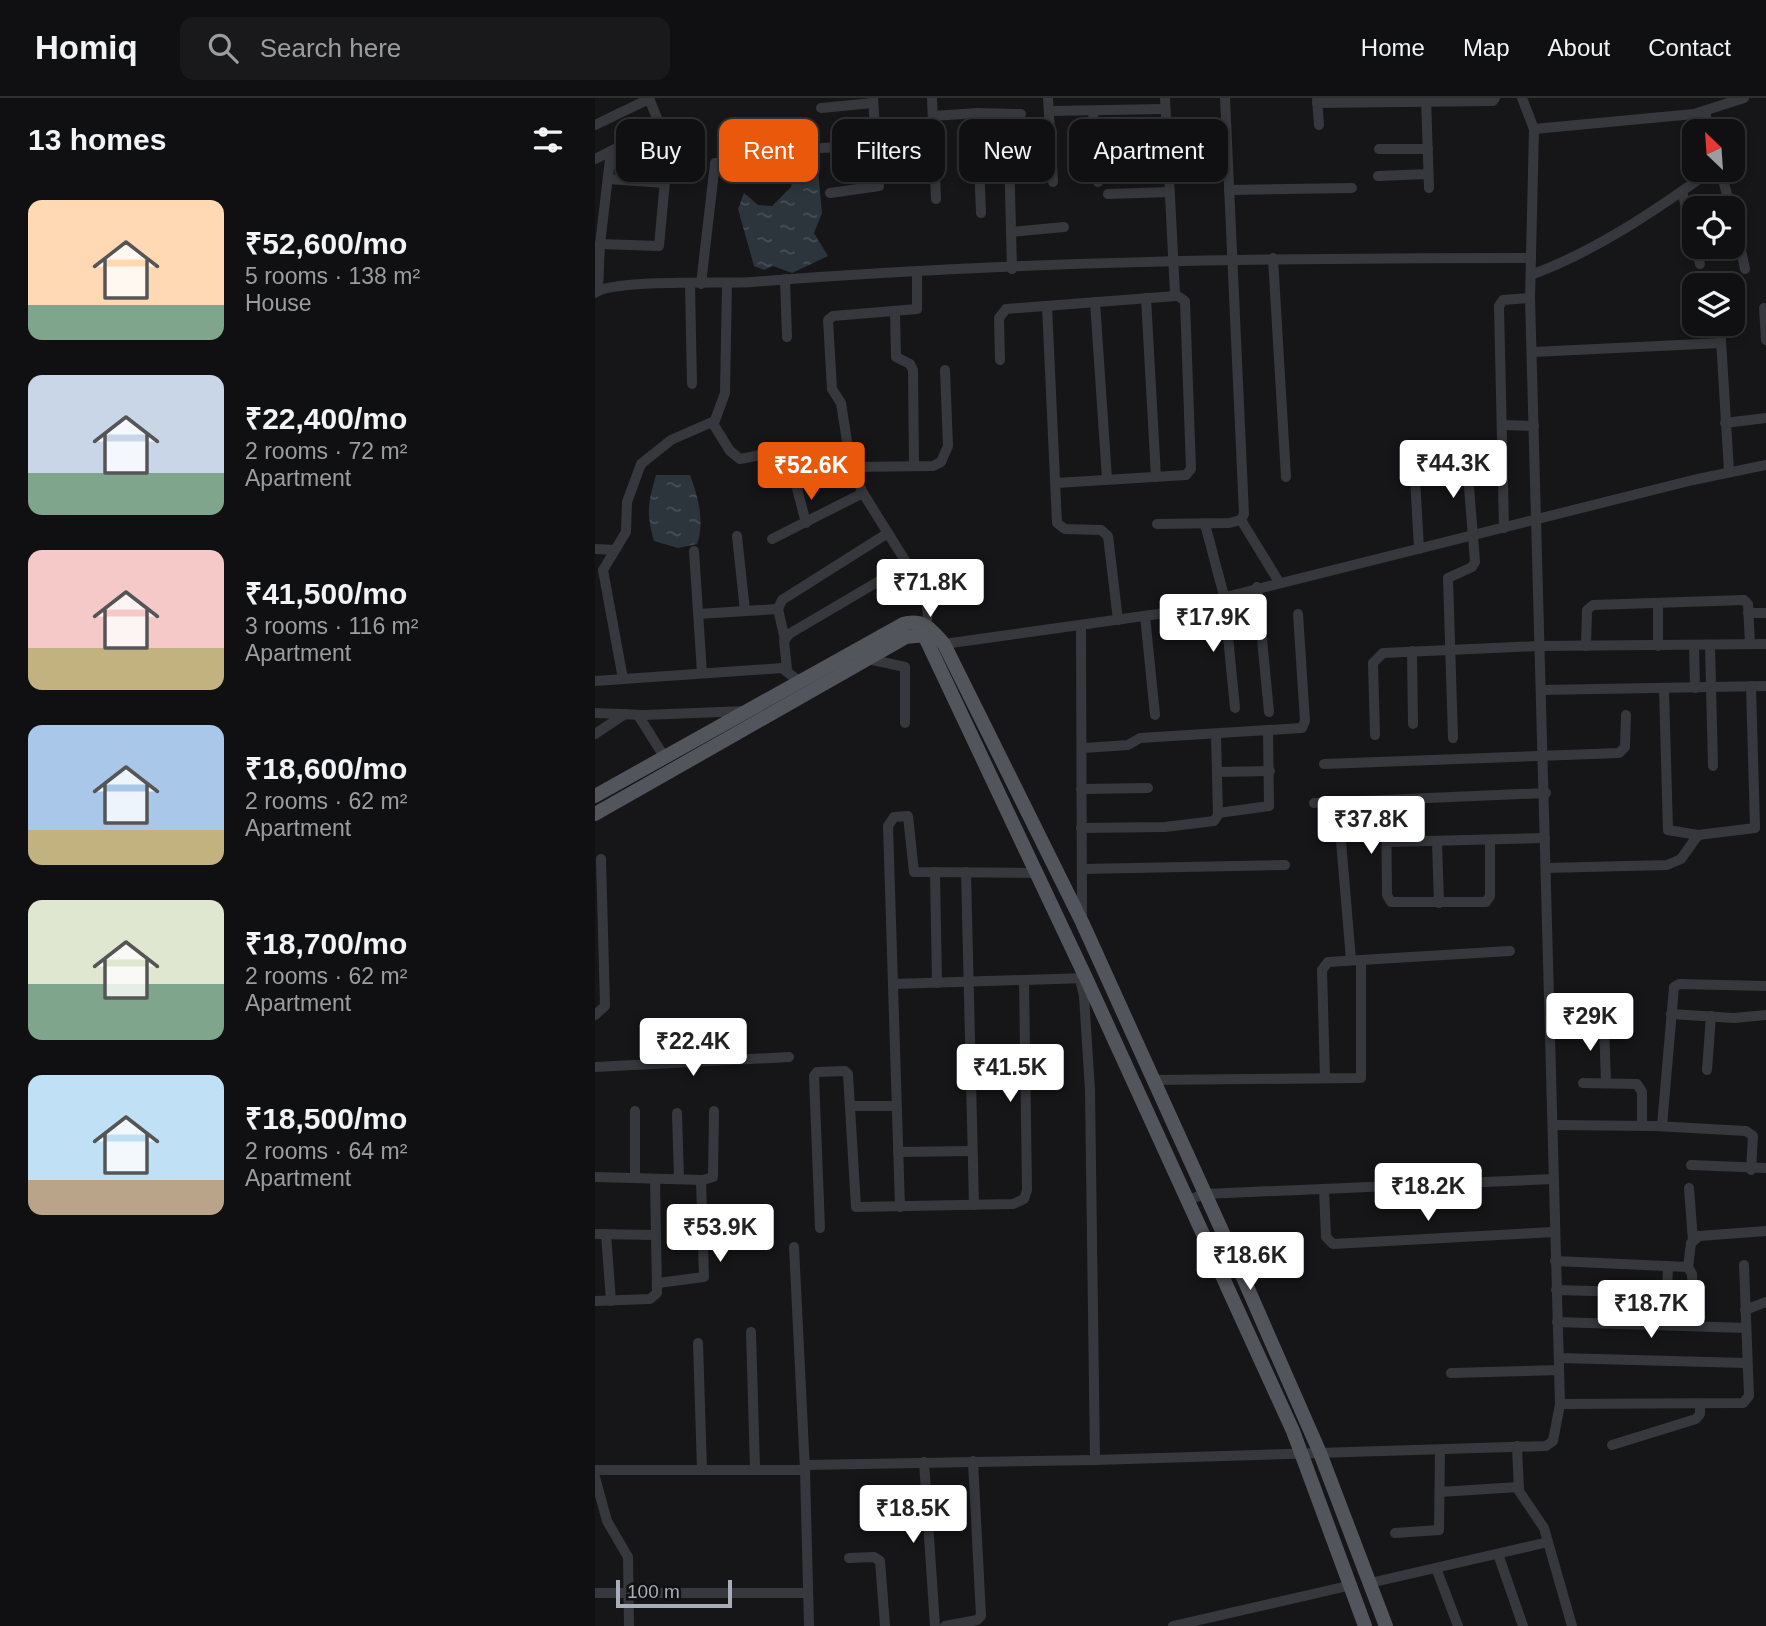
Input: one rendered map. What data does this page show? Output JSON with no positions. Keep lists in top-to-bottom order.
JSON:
{
  "scale_bar": "100 m",
  "north": "top left",
  "page": {
    "header": "Homiq",
    "search": "Search here",
    "nav": [
      "Home",
      "Map",
      "About",
      "Contact"
    ],
    "heading": "13 homes",
    "chip": [
      "Buy",
      "Rent",
      "Filters",
      "New",
      "Apartment"
    ],
    "list": [
      {
        "name": "₹52,600/mo",
        "note": "5 rooms · 138 m² · House"
      },
      {
        "name": "₹22,400/mo",
        "note": "2 rooms · 72 m² · Apartment"
      },
      {
        "name": "₹41,500/mo",
        "note": "3 rooms · 116 m² · Apartment"
      },
      {
        "name": "₹18,600/mo",
        "note": "2 rooms · 62 m² · Apartment"
      },
      {
        "name": "₹18,700/mo",
        "note": "2 rooms · 62 m² · Apartment"
      },
      {
        "name": "₹18,500/mo",
        "note": "2 rooms · 64 m² · Apartment"
      }
    ],
    "price": [
      "₹44.3K",
      "₹52.6K",
      "₹71.8K",
      "₹17.9K",
      "₹37.8K",
      "₹29K",
      "₹22.4K",
      "₹41.5K",
      "₹18.2K",
      "₹53.9K",
      "₹18.6K",
      "₹18.7K",
      "₹18.5K"
    ],
    "scale": "100 m"
  }
}
